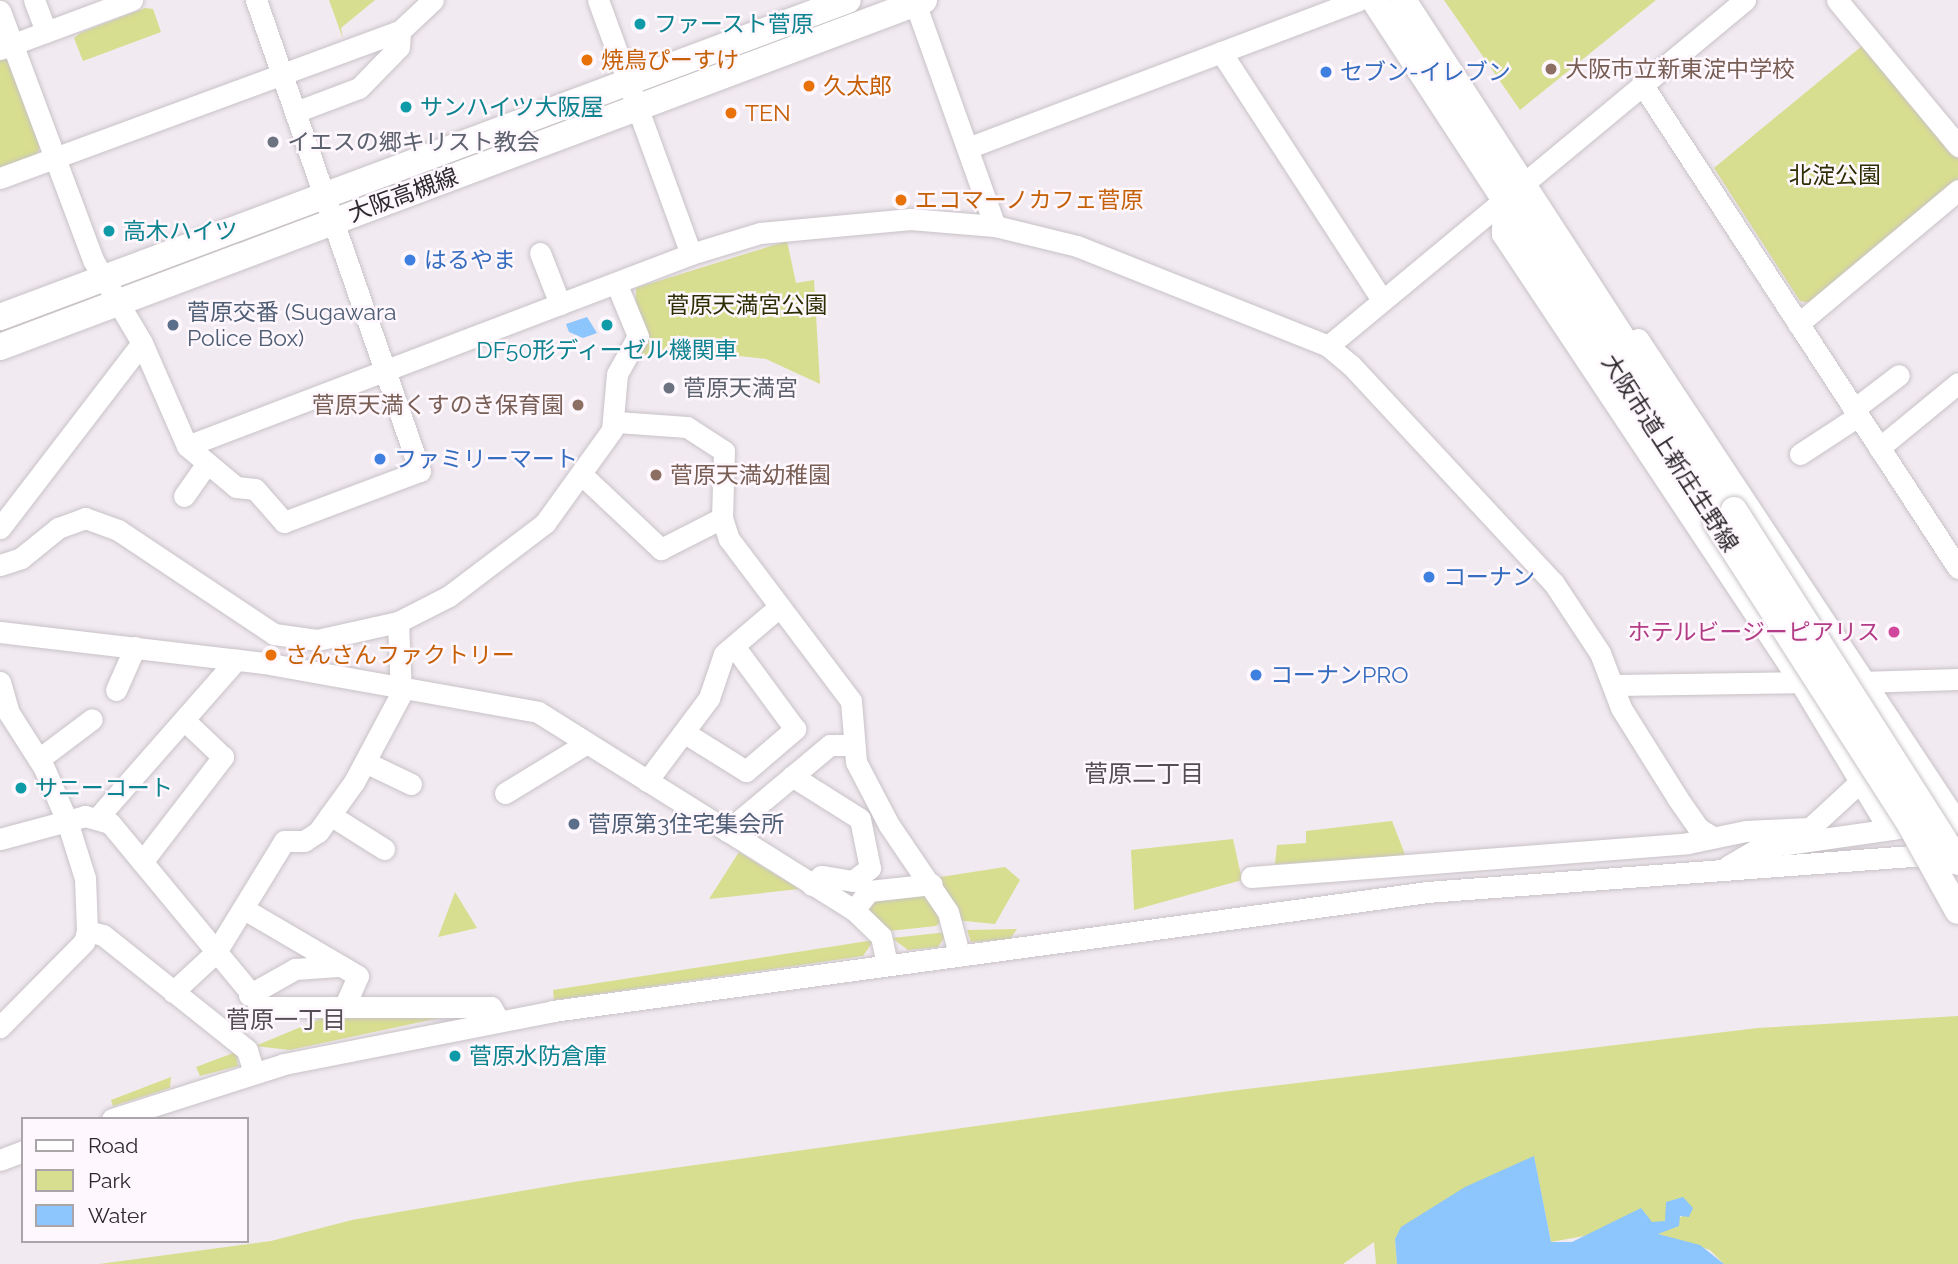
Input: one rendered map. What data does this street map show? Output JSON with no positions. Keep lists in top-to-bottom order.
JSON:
{
  "streets": {
    "main road": ["大阪高槻線", "大阪市道上新庄生野線"]
  },
  "districts": ["菅原二丁目", "菅原一丁目"],
  "parks": ["北淀公園", "菅原天満宮公園"],
  "places": [
    "ファースト菅原",
    "焼鳥ぴーすけ",
    "大阪市立新東淀中学校",
    "セブン-イレブン",
    "久太郎",
    "サンハイツ大阪屋",
    "TEN",
    "イエスの郷キリスト教会",
    "エコマーノカフェ菅原",
    "高木ハイツ",
    "はるやま",
    "菅原交番 (Sugawara Police Box)",
    "DF50形ディーゼル機関車",
    "菅原天満宮",
    "菅原天満くすのき保育園",
    "ファミリーマート",
    "菅原天満幼稚園",
    "コーナン",
    "ホテルビージーピアリス",
    "さんさんファクトリー",
    "コーナンPRO",
    "サニーコート",
    "菅原第3住宅集会所",
    "菅原水防倉庫"
  ],
  "legend": ["Road", "Park", "Water"]
}
